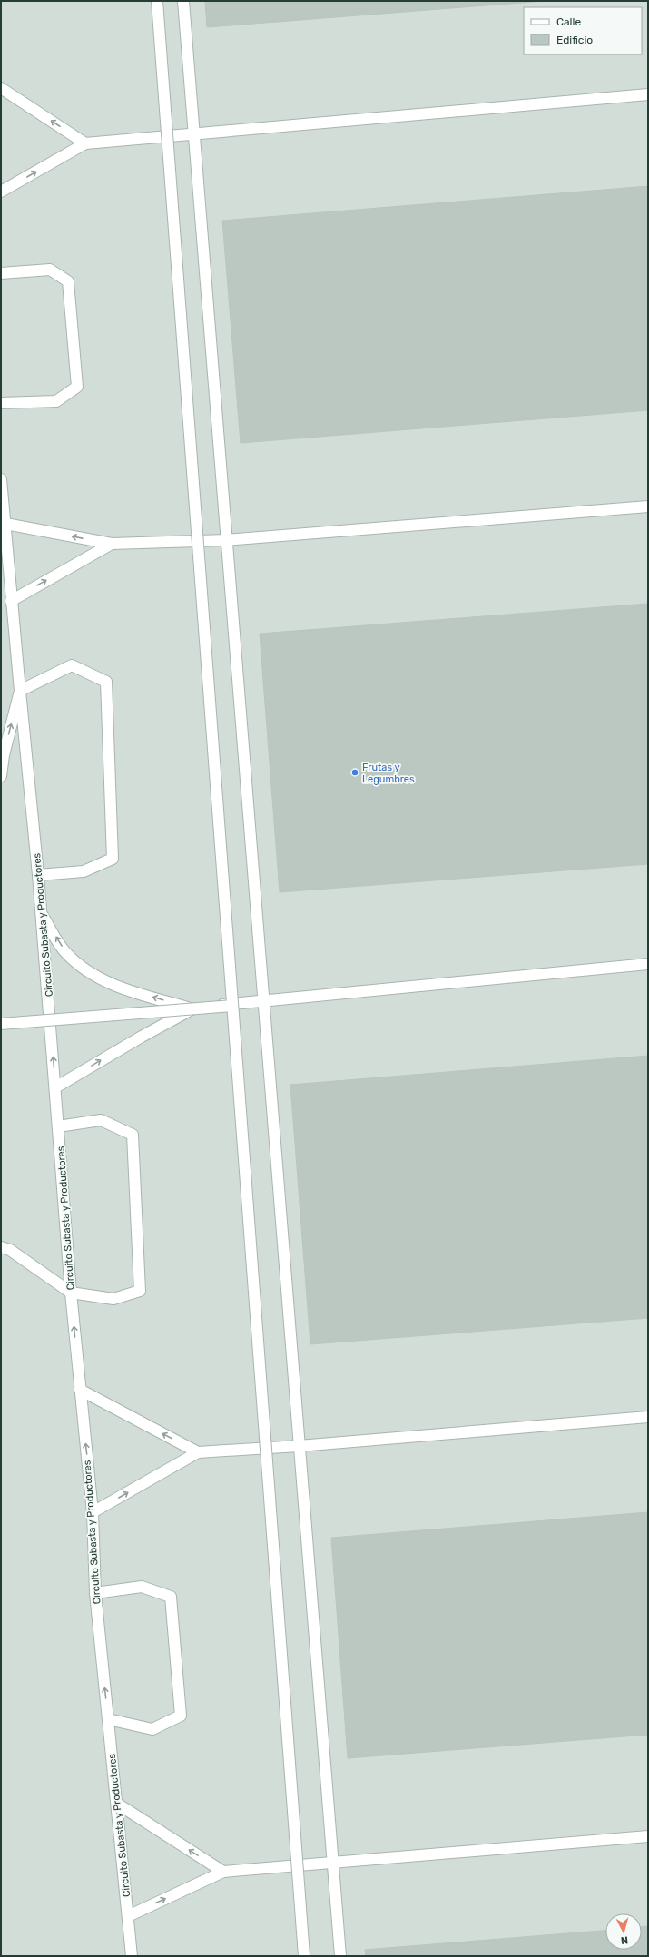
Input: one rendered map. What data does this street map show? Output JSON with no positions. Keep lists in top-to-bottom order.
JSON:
{
  "streets": {
    "street": ["Circuito Subasta y Productores"]
  },
  "one_way": ["Circuito Subasta y Productores"],
  "places": ["Frutas y Legumbres"],
  "legend": ["Calle", "Edificio"],
  "north": "bottom"
}
